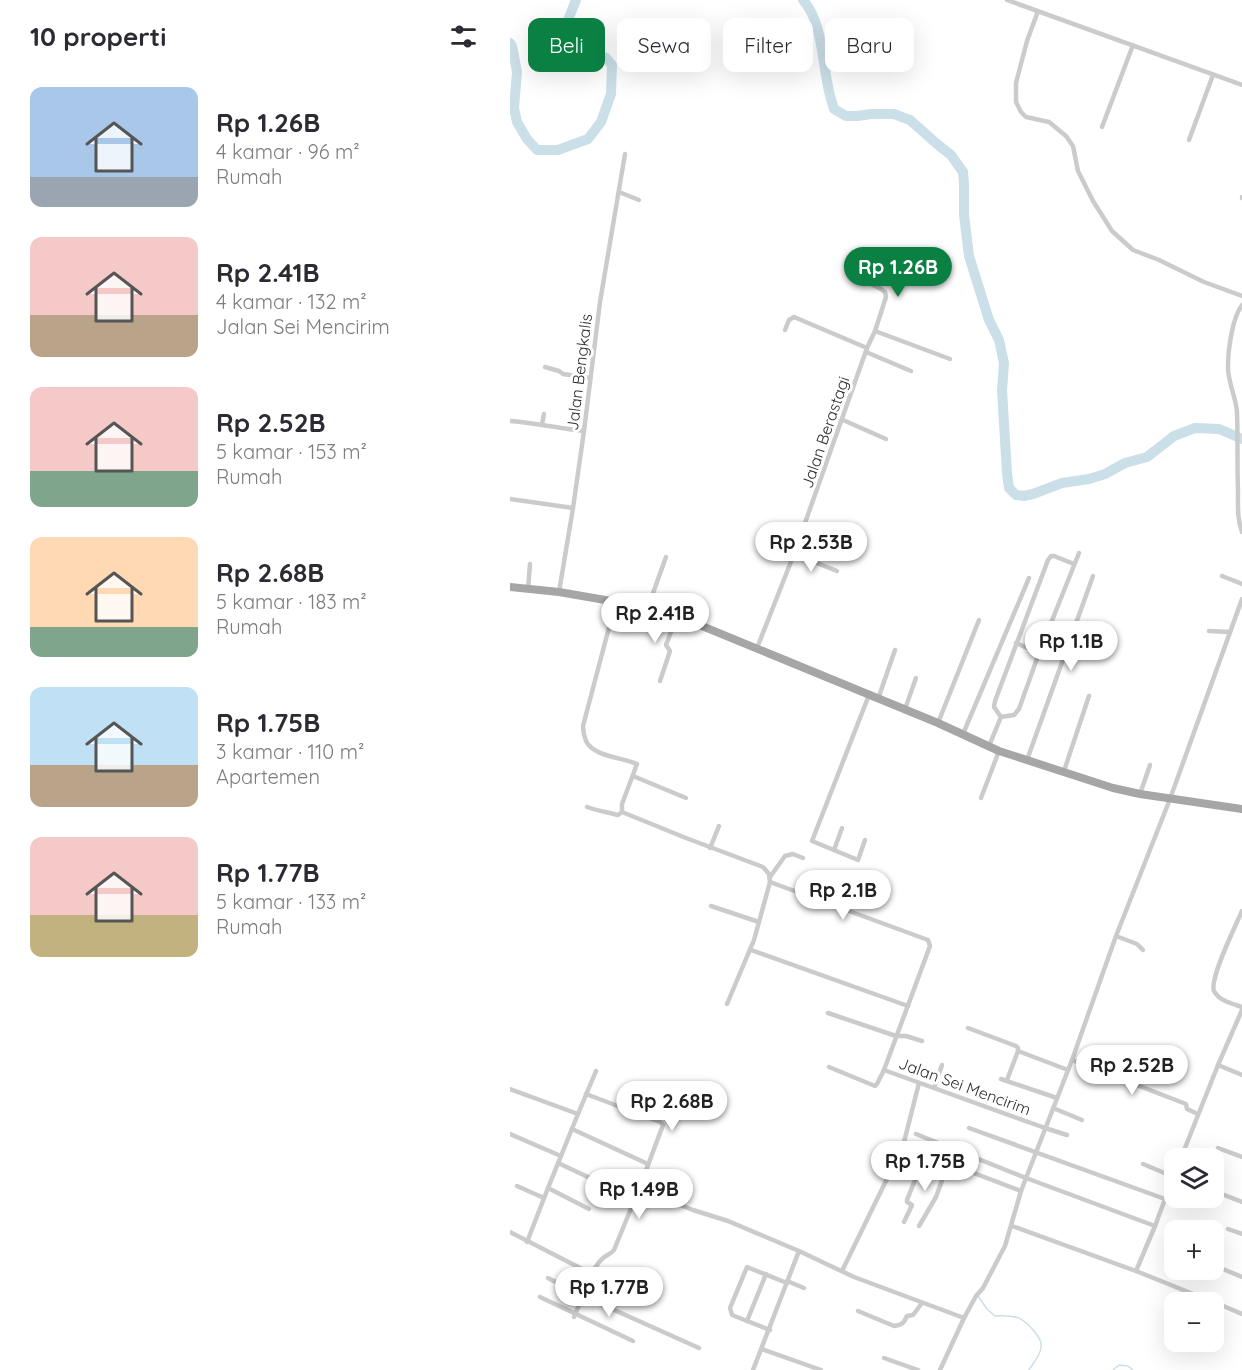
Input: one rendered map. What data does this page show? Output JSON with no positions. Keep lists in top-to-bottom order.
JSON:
{
  "streets": {
    "street": ["Jalan Bengkalis", "Jalan Berastagi", "Jalan Sei Mencirim"]
  },
  "page": {
    "heading": "10 properti",
    "chip": [
      "Beli",
      "Sewa",
      "Filter",
      "Baru"
    ],
    "list": [
      {
        "name": "Rp 1.26B",
        "note": "4 kamar · 96 m² · Rumah"
      },
      {
        "name": "Rp 2.41B",
        "note": "4 kamar · 132 m² · Jalan Sei Mencirim"
      },
      {
        "name": "Rp 2.52B",
        "note": "5 kamar · 153 m² · Rumah"
      },
      {
        "name": "Rp 2.68B",
        "note": "5 kamar · 183 m² · Rumah"
      },
      {
        "name": "Rp 1.75B",
        "note": "3 kamar · 110 m² · Apartemen"
      },
      {
        "name": "Rp 1.77B",
        "note": "5 kamar · 133 m² · Rumah"
      }
    ],
    "price": [
      "Rp 1.26B",
      "Rp 2.53B",
      "Rp 2.41B",
      "Rp 1.1B",
      "Rp 2.1B",
      "Rp 2.52B",
      "Rp 2.68B",
      "Rp 1.75B",
      "Rp 1.49B",
      "Rp 1.77B"
    ],
    "map_buttons": ["+", "−"]
  }
}
